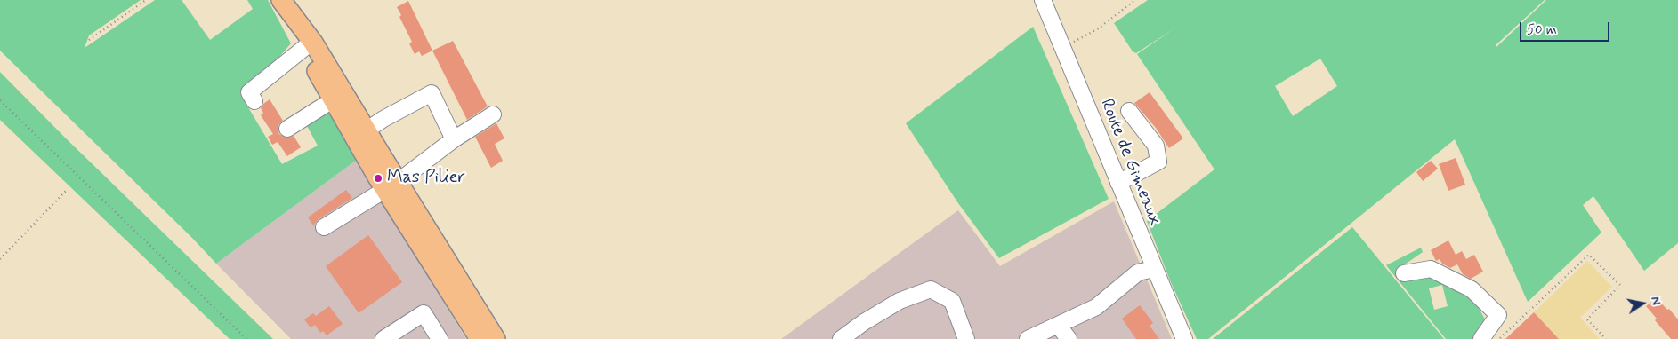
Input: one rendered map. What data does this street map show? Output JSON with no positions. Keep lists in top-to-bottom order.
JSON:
{
  "streets": {
    "street": ["Route de Gimeaux"]
  },
  "places": ["Mas Pilier"],
  "scale_bar": "50 m",
  "north": "right"
}
